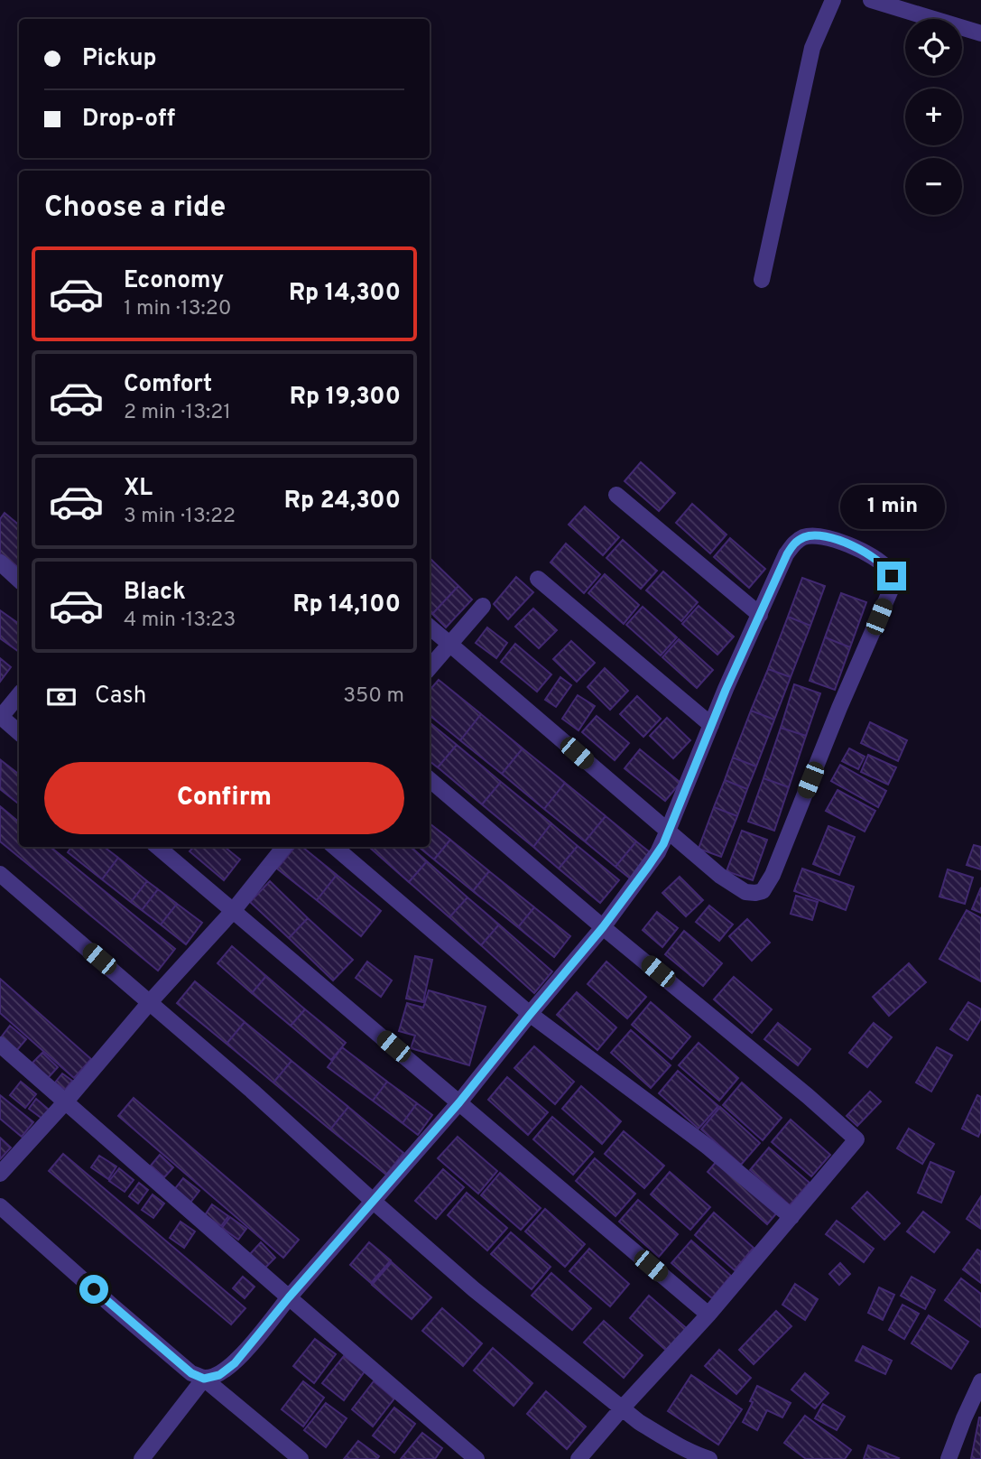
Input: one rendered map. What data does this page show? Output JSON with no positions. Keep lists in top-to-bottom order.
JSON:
{
  "page": {
    "map_buttons": ["+", "−"],
    "banner": ["Pickup", "Drop-off"],
    "heading": "Choose a ride",
    "list": [
      {
        "name": "Economy",
        "note": "1 min · 13:20",
        "value": "Rp 14,300"
      },
      {
        "name": "Comfort",
        "note": "2 min · 13:21",
        "value": "Rp 19,300"
      },
      {
        "name": "XL",
        "note": "3 min · 13:22",
        "value": "Rp 24,300"
      },
      {
        "name": "Black",
        "note": "4 min · 13:23",
        "value": "Rp 14,100"
      }
    ],
    "bubble": "1 min",
    "pay": ["Cash", "350 m"],
    "buttons": "Confirm"
  }
}
